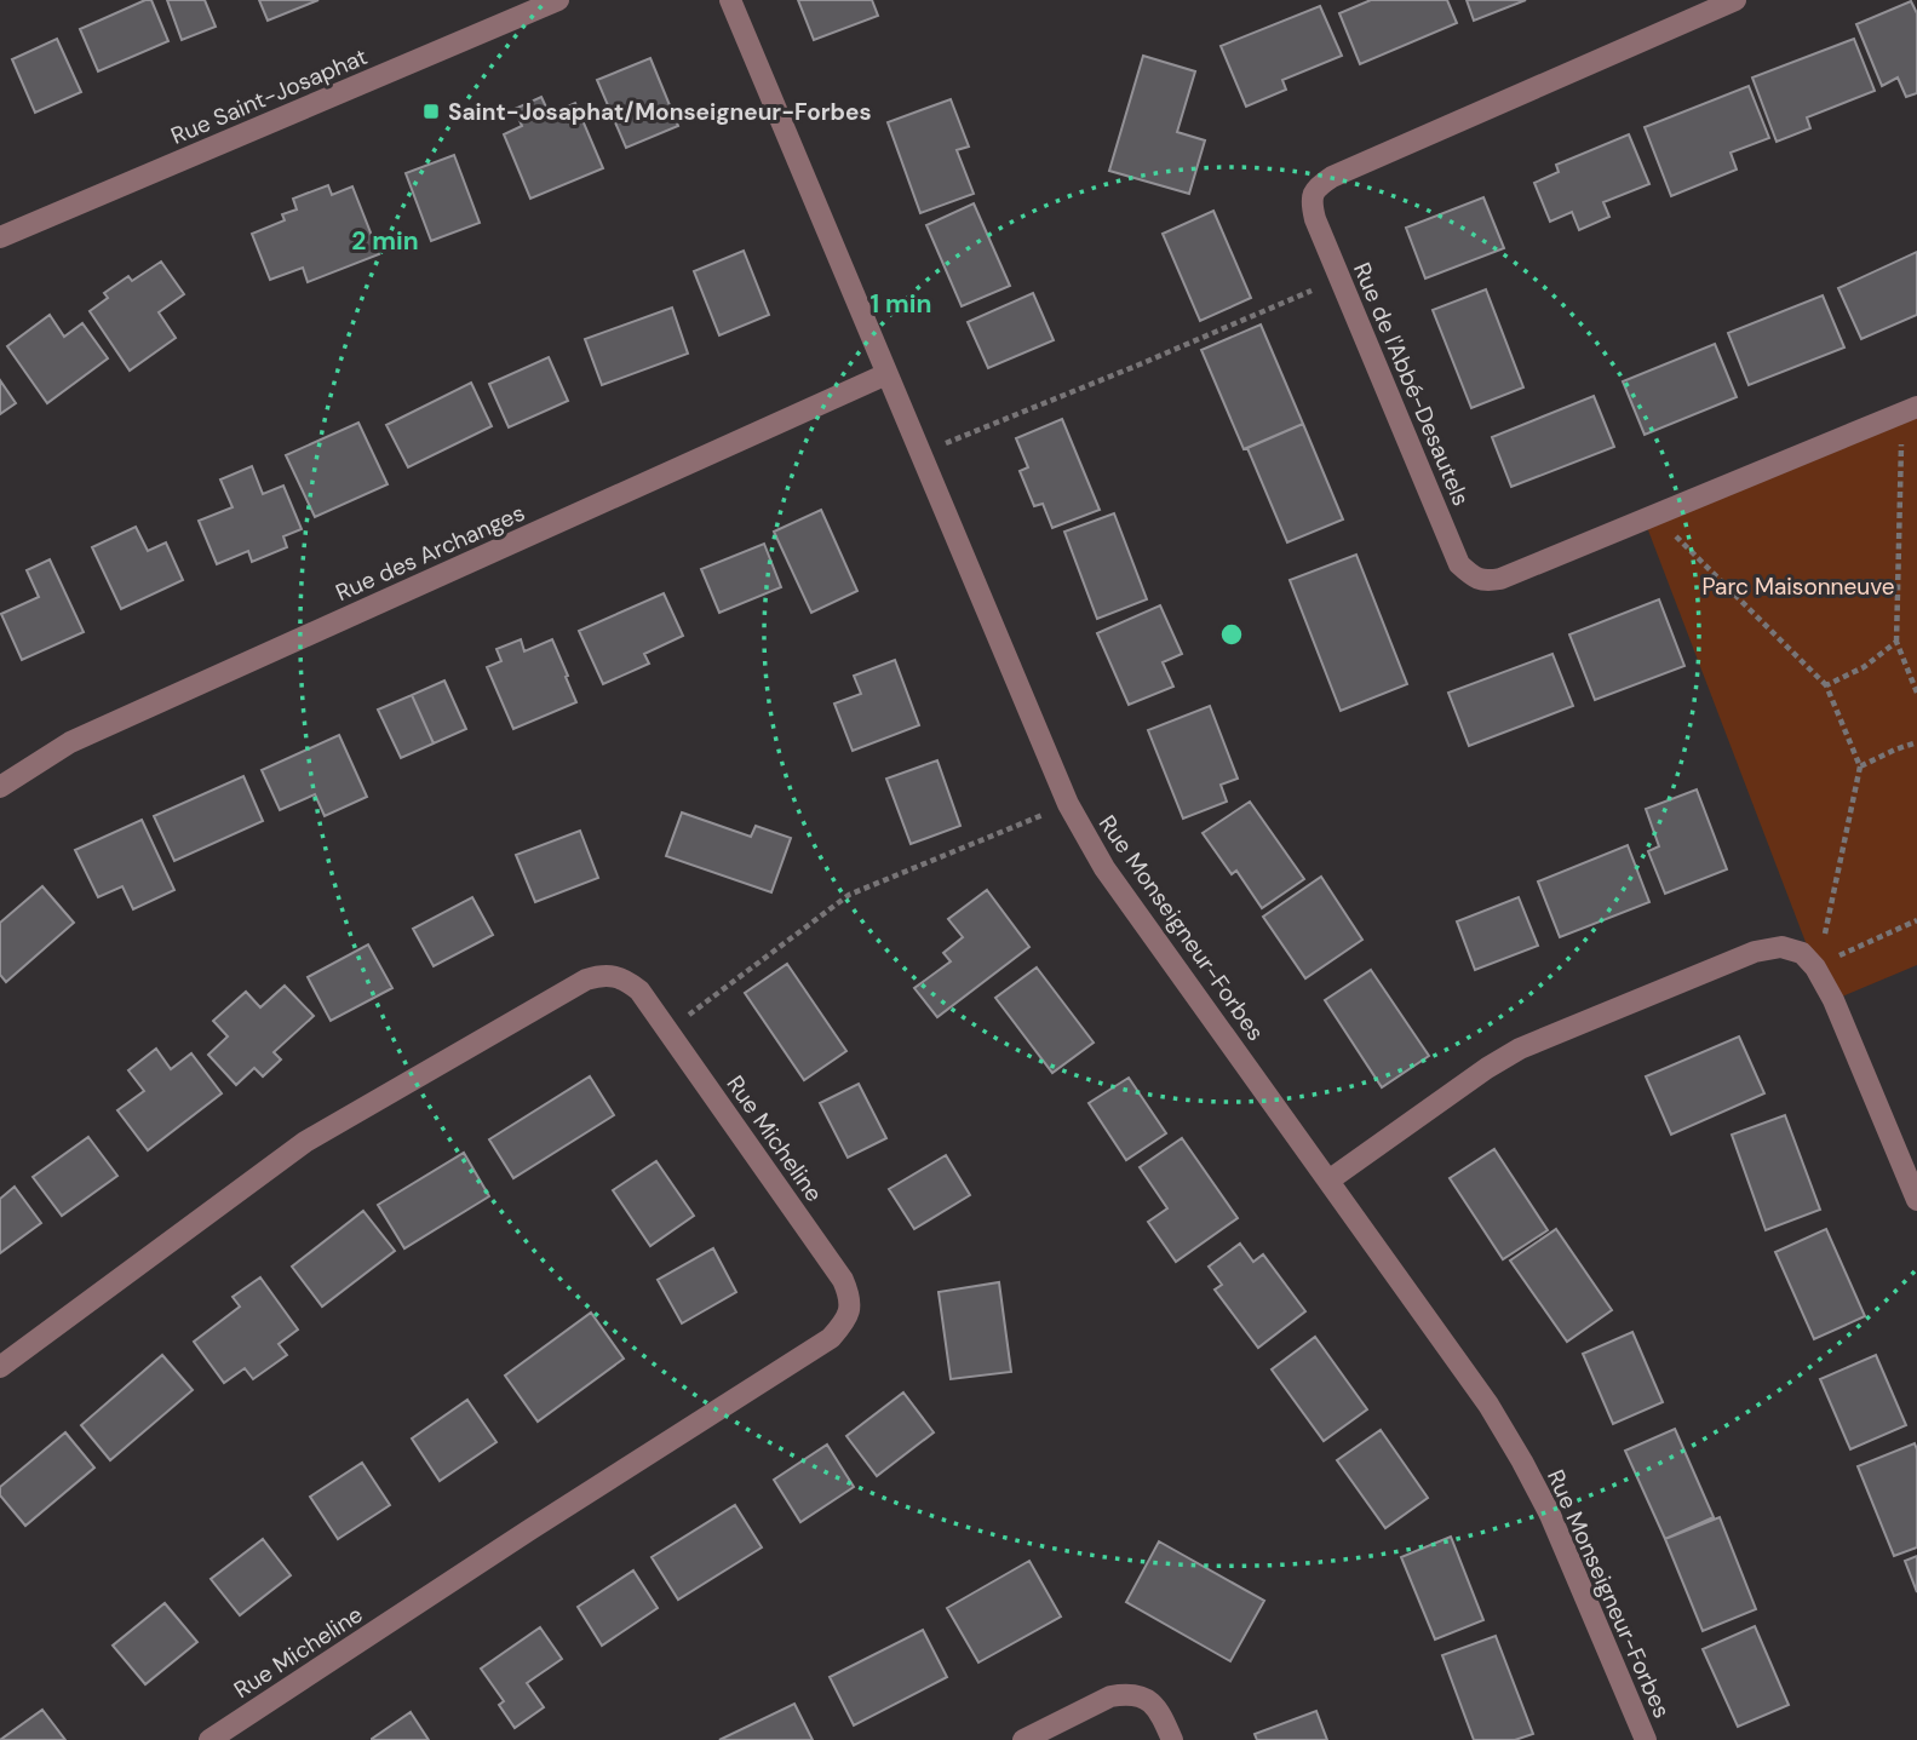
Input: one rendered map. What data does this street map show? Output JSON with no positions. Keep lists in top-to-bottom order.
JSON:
{
  "streets": {
    "street": [
      "Rue Saint-Josaphat",
      "Rue de l'Abbé-Desautels",
      "Rue des Archanges",
      "Rue Monseigneur-Forbes",
      "Rue Micheline"
    ]
  },
  "crossings": [
    ["Rue des Archanges", "Rue Monseigneur-Forbes"]
  ],
  "parks": ["Parc Maisonneuve"],
  "places": {
    "transit": ["Saint-Josaphat/Monseigneur-Forbes"]
  },
  "rings": ["2 min", "1 min"]
}
